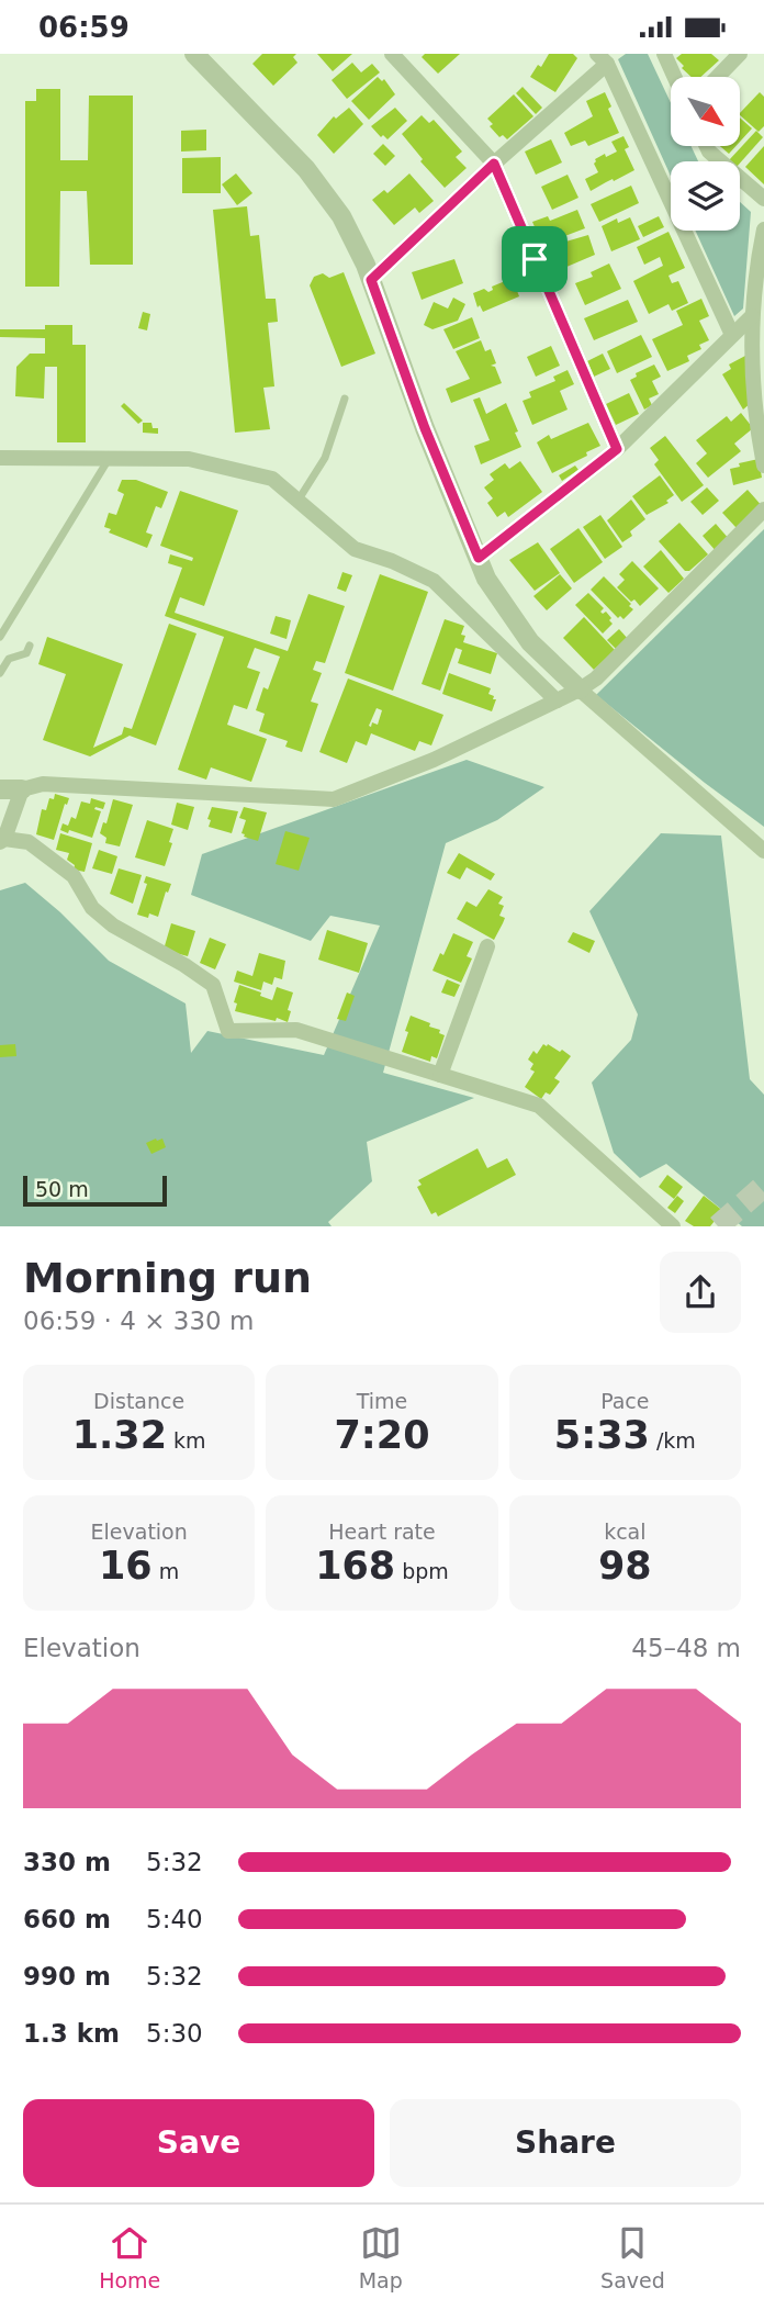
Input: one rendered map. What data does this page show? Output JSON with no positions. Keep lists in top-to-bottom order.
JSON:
{
  "scale_bar": "50 m",
  "north": "bottom right",
  "page": {
    "status": "06:59",
    "scale": "50 m",
    "heading": ["Morning run", "06:59 · 4 × 330 m"],
    "stats": [
      ["Distance", "1.32 km"],
      ["Time", "7:20"],
      ["Pace", "5:33 /km"],
      ["Elevation", "16 m"],
      ["Heart rate", "168 bpm"],
      ["kcal", "98"]
    ],
    "chart": ["Elevation", "45–48 m"],
    "list": [
      {
        "name": "330 m",
        "note": "5:32"
      },
      {
        "name": "660 m",
        "note": "5:40"
      },
      {
        "name": "990 m",
        "note": "5:32"
      },
      {
        "name": "1.3 km",
        "note": "5:30"
      }
    ],
    "buttons": ["Save", "Share"],
    "tabs": ["Home", "Map", "Saved"]
  }
}
